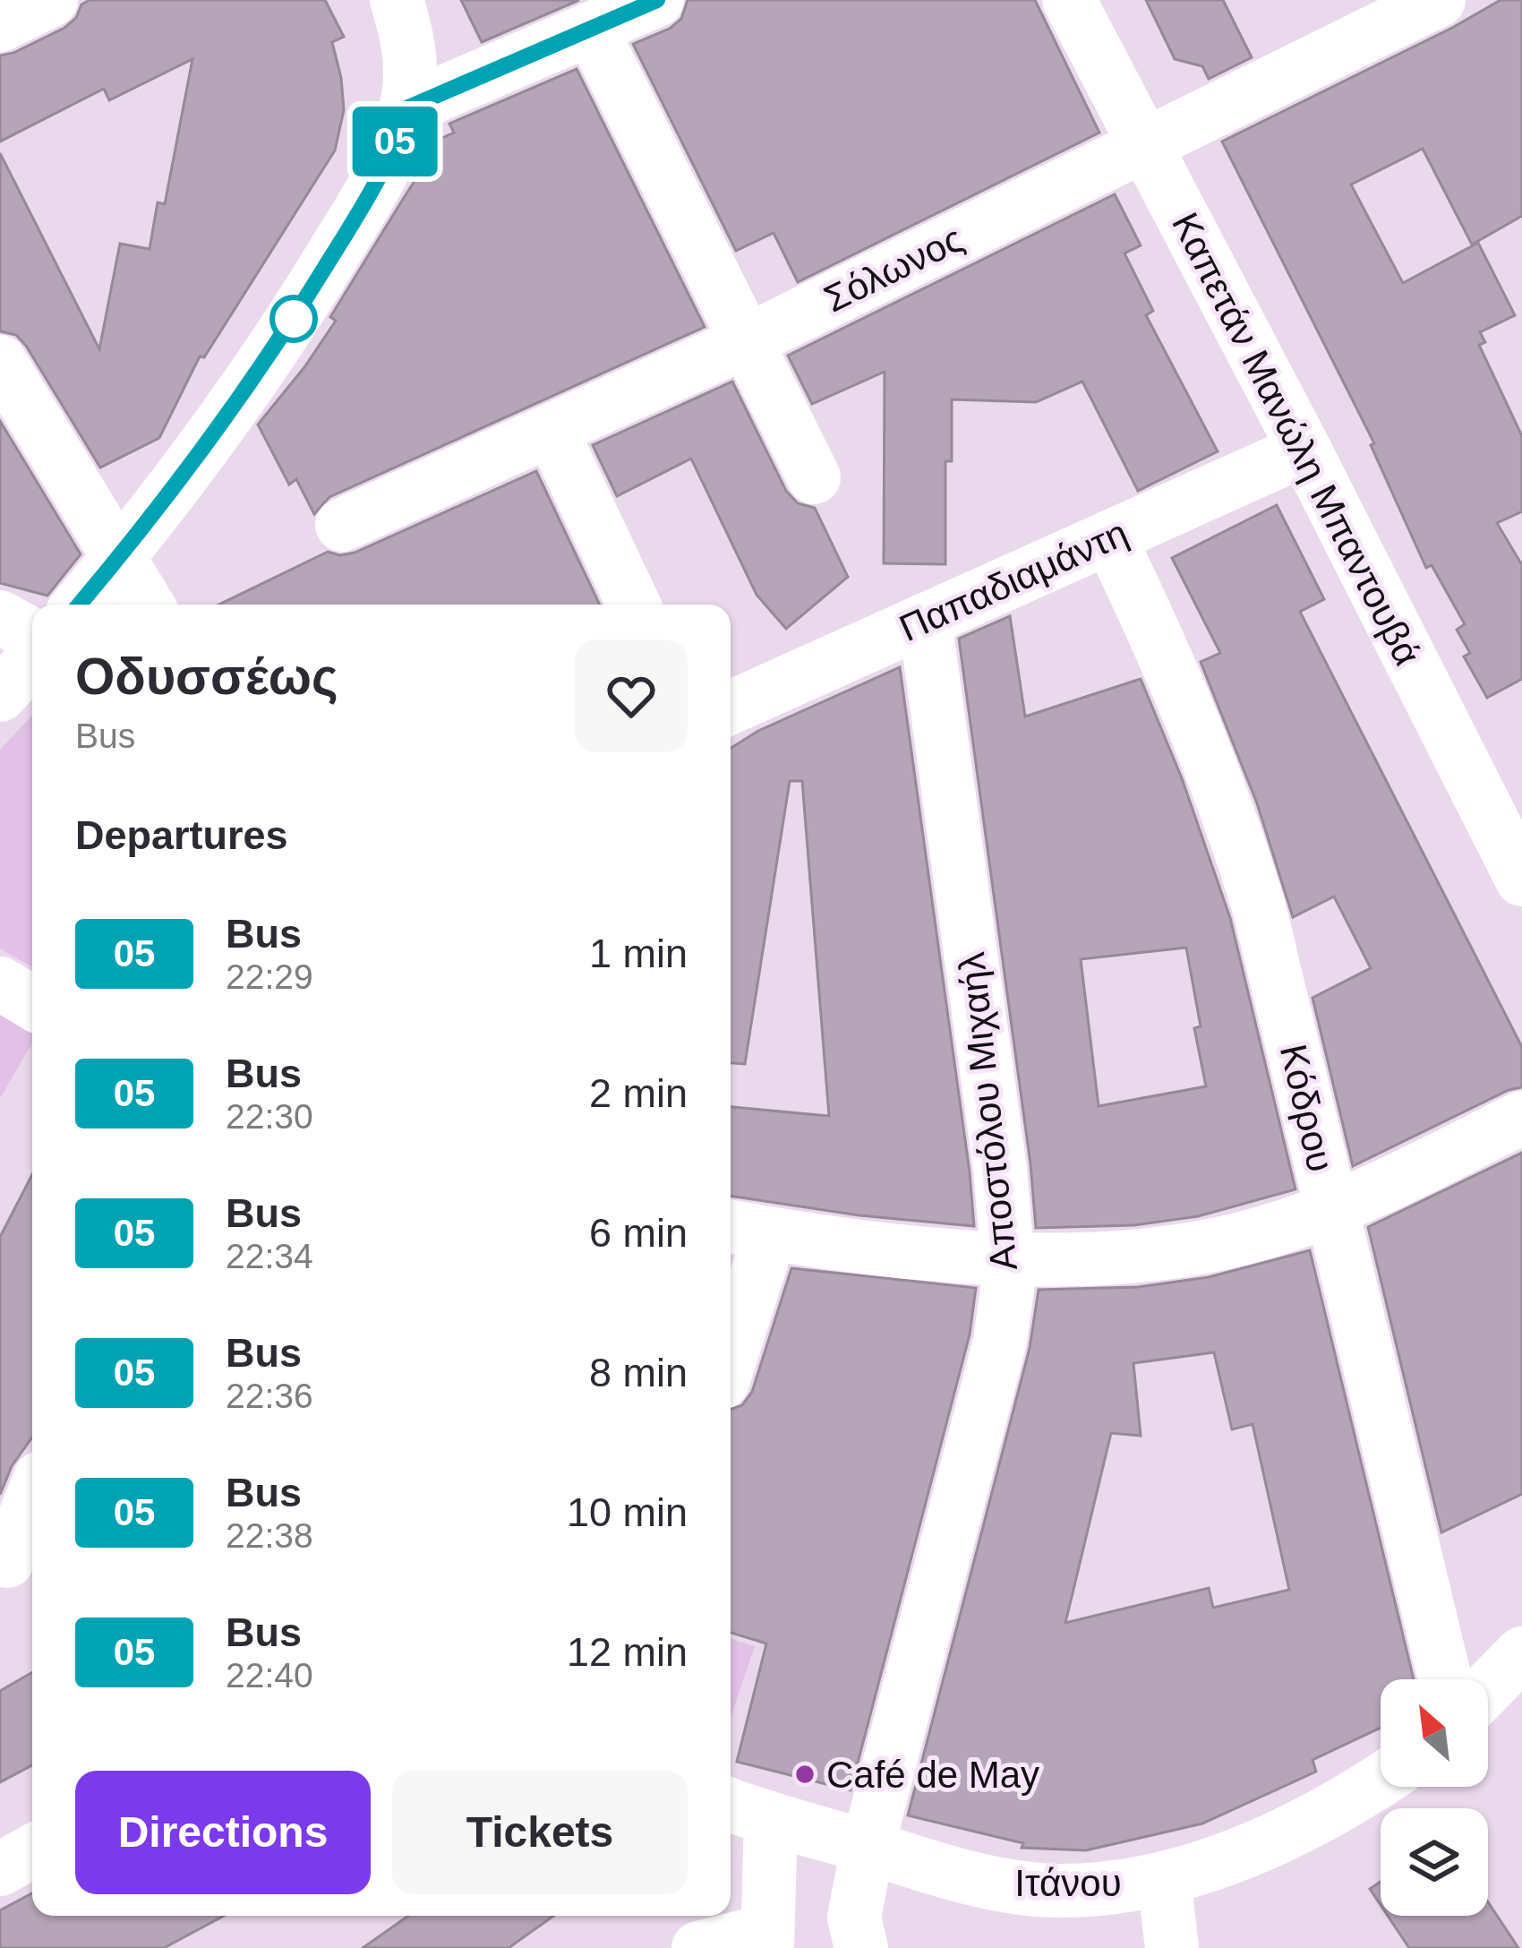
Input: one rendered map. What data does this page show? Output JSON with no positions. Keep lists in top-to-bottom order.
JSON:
{
  "streets": {
    "street": [
      "Σόλωνος",
      "Καπετάν Μανώλη Μπαντουβά",
      "Παπαδιαμάντη",
      "Κόδρου",
      "Αποστόλου Μιχαήλ",
      "Ιτάνου"
    ]
  },
  "crossings": [
    ["Σόλωνος", "Καπετάν Μανώλη Μπαντουβά"],
    ["Καπετάν Μανώλη Μπαντουβά", "Παπαδιαμάντη"],
    ["Παπαδιαμάντη", "Κόδρου"],
    ["Παπαδιαμάντη", "Αποστόλου Μιχαήλ"],
    ["Αποστόλου Μιχαήλ", "Ιτάνου"]
  ],
  "places": ["Café de May"],
  "lines": ["bus line 05"],
  "north": "top left",
  "page": {
    "on_map": "05",
    "heading": [
      ["Οδυσσέως", "Bus"],
      "Departures"
    ],
    "list": [
      {
        "mark": "05",
        "name": "Bus",
        "note": "22:29",
        "value": "1 min"
      },
      {
        "mark": "05",
        "name": "Bus",
        "note": "22:30",
        "value": "2 min"
      },
      {
        "mark": "05",
        "name": "Bus",
        "note": "22:34",
        "value": "6 min"
      },
      {
        "mark": "05",
        "name": "Bus",
        "note": "22:36",
        "value": "8 min"
      },
      {
        "mark": "05",
        "name": "Bus",
        "note": "22:38",
        "value": "10 min"
      },
      {
        "mark": "05",
        "name": "Bus",
        "note": "22:40",
        "value": "12 min"
      }
    ],
    "buttons": ["Directions", "Tickets"]
  }
}
